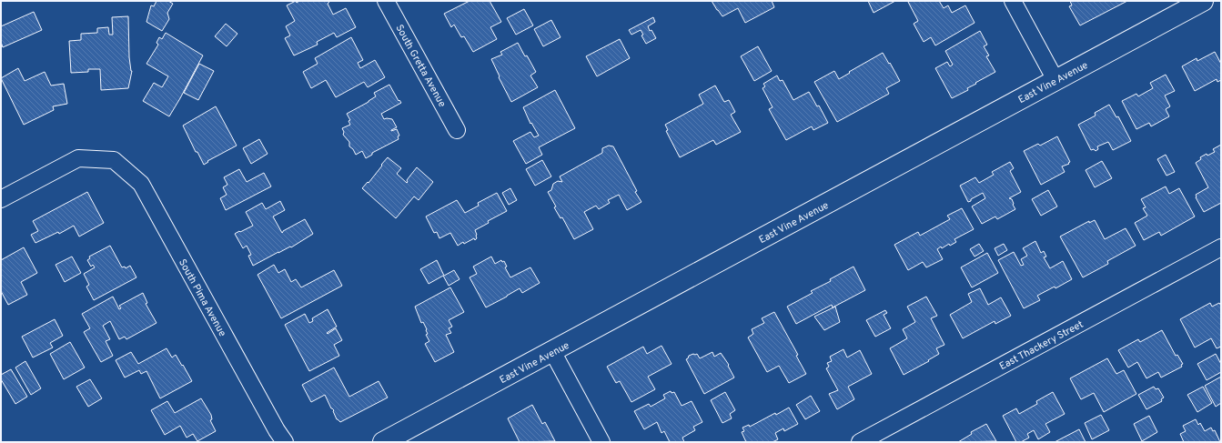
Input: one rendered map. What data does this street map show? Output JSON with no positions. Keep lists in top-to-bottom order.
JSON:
{
  "streets": {
    "street": [
      "South Gretta Avenue",
      "East Vine Avenue",
      "South Pima Avenue",
      "East Thackery Street"
    ]
  }
}
